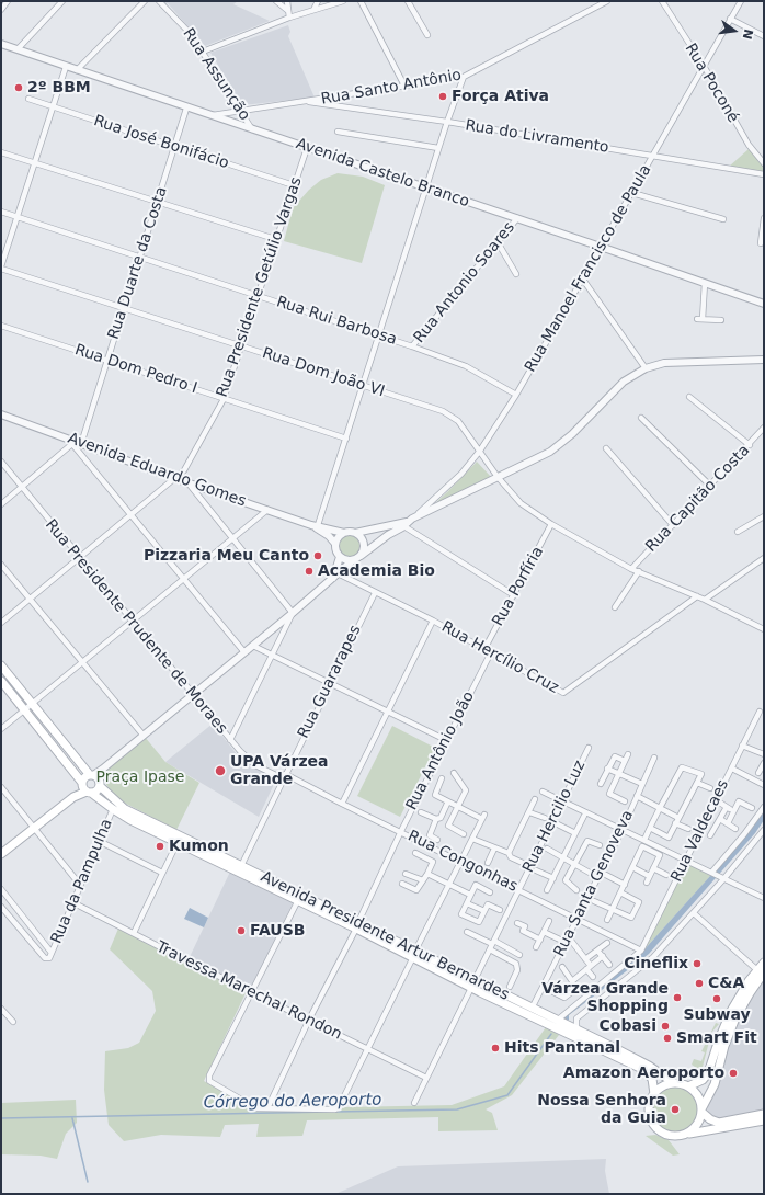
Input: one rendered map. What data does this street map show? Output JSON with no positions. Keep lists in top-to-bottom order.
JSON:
{
  "streets": {
    "main road": ["Avenida Presidente Artur Bernardes"],
    "street": [
      "Rua Assunção",
      "Rua Poconé",
      "Rua Santo Antônio",
      "Rua do Livramento",
      "Rua José Bonifácio",
      "Avenida Castelo Branco",
      "Rua Duarte da Costa",
      "Rua Manoel Francisco de Paula",
      "Rua Antonio Soares",
      "Rua Presidente Getúlio Vargas",
      "Rua Rui Barbosa",
      "Rua Dom Pedro I",
      "Rua Dom João VI",
      "Avenida Eduardo Gomes",
      "Rua Capitão Costa",
      "Rua Porfíria",
      "Rua Presidente Prudente de Moraes",
      "Rua Hercílio Cruz",
      "Rua Guararapes",
      "Rua Antônio João",
      "Rua Hercilio Luz",
      "Rua Valdecaes",
      "Rua Congonhas",
      "Rua da Pampulha",
      "Rua Santa Genoveva",
      "Travessa Marechal Rondon"
    ]
  },
  "crossings": [
    ["Rua Assunção", "Rua Santo Antônio"],
    ["Rua Assunção", "Avenida Castelo Branco"],
    ["Rua Poconé", "Rua Manoel Francisco de Paula"],
    ["Rua Santo Antônio", "Rua do Livramento"],
    ["Rua Santo Antônio", "Avenida Castelo Branco"],
    ["Rua do Livramento", "Rua Manoel Francisco de Paula"],
    ["Rua José Bonifácio", "Rua Duarte da Costa"],
    ["Rua José Bonifácio", "Rua Presidente Getúlio Vargas"],
    ["Avenida Castelo Branco", "Rua Duarte da Costa"],
    ["Avenida Castelo Branco", "Rua Manoel Francisco de Paula"],
    ["Avenida Castelo Branco", "Rua Antonio Soares"],
    ["Avenida Castelo Branco", "Rua Presidente Getúlio Vargas"],
    ["Rua Duarte da Costa", "Rua Rui Barbosa"],
    ["Rua Duarte da Costa", "Rua Dom Pedro I"],
    ["Rua Duarte da Costa", "Rua Dom João VI"],
    ["Rua Duarte da Costa", "Avenida Eduardo Gomes"],
    ["Rua Manoel Francisco de Paula", "Rua Rui Barbosa"],
    ["Rua Manoel Francisco de Paula", "Rua Dom João VI"],
    ["Rua Antonio Soares", "Rua Rui Barbosa"],
    ["Rua Presidente Getúlio Vargas", "Rua Rui Barbosa"],
    ["Rua Presidente Getúlio Vargas", "Rua Dom Pedro I"],
    ["Rua Presidente Getúlio Vargas", "Rua Dom João VI"],
    ["Rua Presidente Getúlio Vargas", "Avenida Eduardo Gomes"],
    ["Rua Presidente Getúlio Vargas", "Rua Presidente Prudente de Moraes"],
    ["Rua Dom João VI", "Rua Capitão Costa"],
    ["Rua Dom João VI", "Rua Porfíria"],
    ["Rua Dom João VI", "Rua Hercílio Cruz"],
    ["Rua Porfíria", "Rua Hercílio Cruz"],
    ["Rua Presidente Prudente de Moraes", "Rua Guararapes"],
    ["Rua Presidente Prudente de Moraes", "Rua Congonhas"],
    ["Rua Hercílio Cruz", "Rua Guararapes"],
    ["Rua Hercílio Cruz", "Rua Antônio João"],
    ["Rua Guararapes", "Rua Congonhas"],
    ["Rua Guararapes", "Avenida Presidente Artur Bernardes"],
    ["Rua Antônio João", "Rua Congonhas"],
    ["Rua Antônio João", "Avenida Presidente Artur Bernardes"],
    ["Rua Antônio João", "Travessa Marechal Rondon"],
    ["Rua Hercilio Luz", "Rua Congonhas"],
    ["Rua Hercilio Luz", "Avenida Presidente Artur Bernardes"],
    ["Rua Hercilio Luz", "Travessa Marechal Rondon"],
    ["Rua Valdecaes", "Rua Congonhas"],
    ["Rua Congonhas", "Rua Santa Genoveva"],
    ["Rua da Pampulha", "Avenida Presidente Artur Bernardes"],
    ["Rua da Pampulha", "Travessa Marechal Rondon"],
    ["Rua Santa Genoveva", "Avenida Presidente Artur Bernardes"]
  ],
  "water": ["Córrego do Aeroporto"],
  "parks": ["Praça Ipase"],
  "places": [
    "2º BBM",
    "Força Ativa",
    "Pizzaria Meu Canto",
    "Academia Bio",
    "UPA Várzea Grande",
    "Kumon",
    "FAUSB",
    "Cineflix",
    "C&A",
    "Várzea Grande Shopping",
    "Subway",
    "Cobasi",
    "Smart Fit",
    "Hits Pantanal",
    "Amazon Aeroporto",
    "Nossa Senhora da Guia"
  ],
  "north": "right"
}
